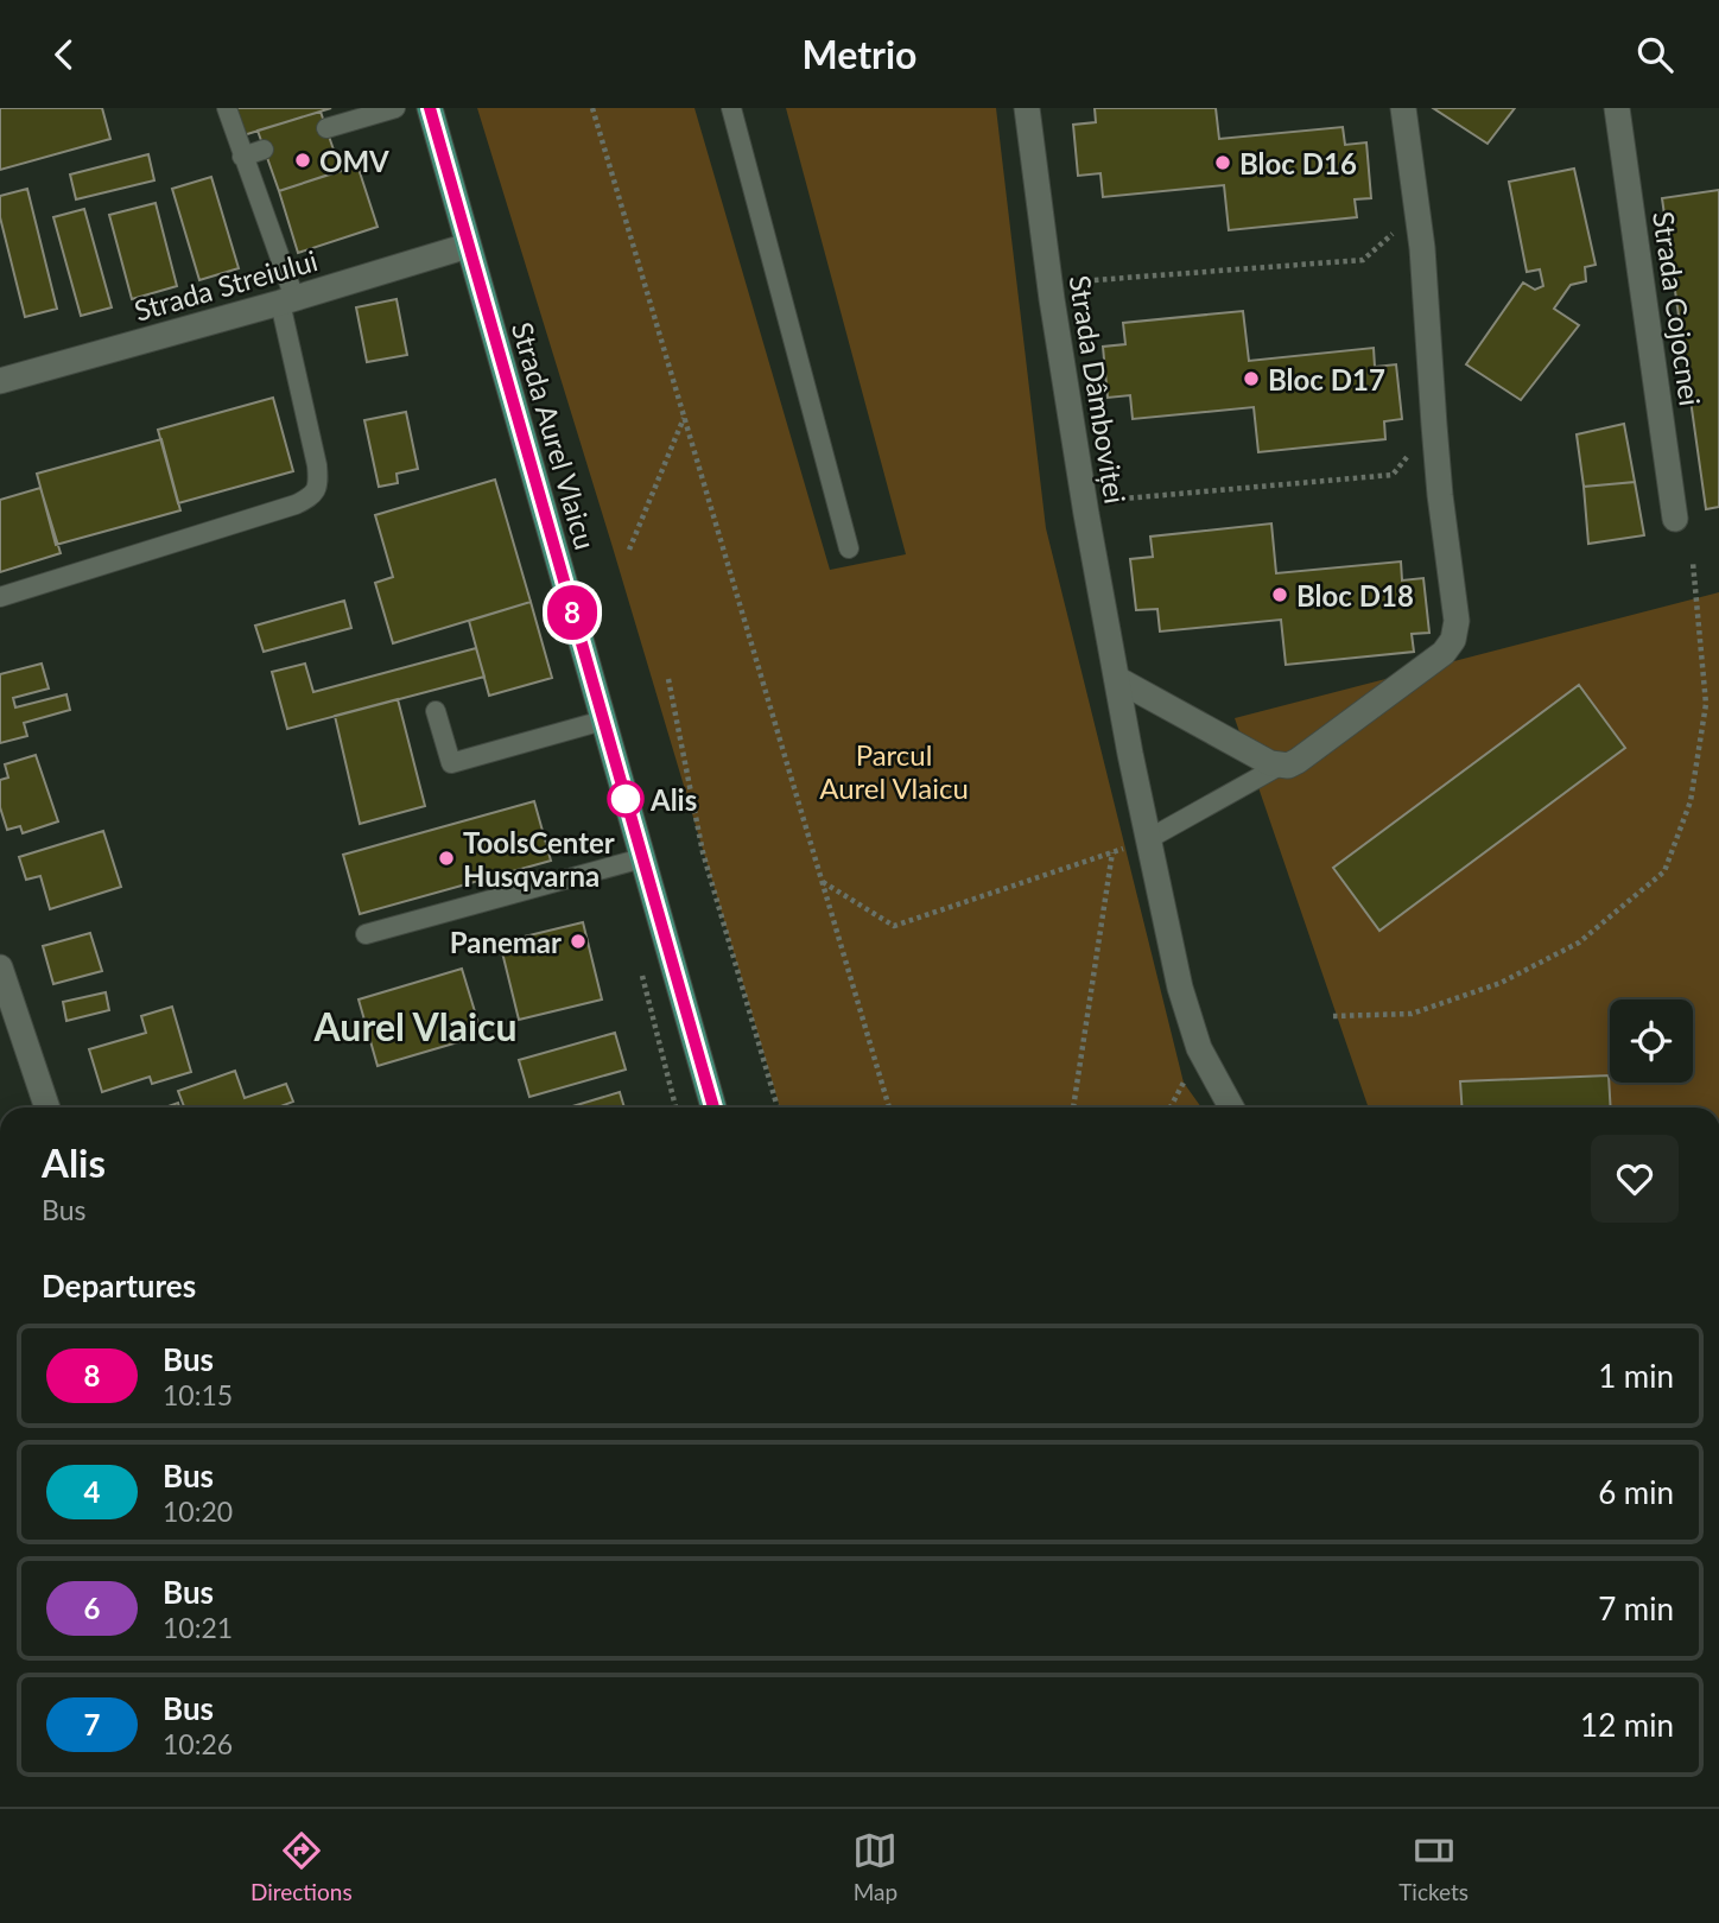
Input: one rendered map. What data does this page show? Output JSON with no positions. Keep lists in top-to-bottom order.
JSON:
{
  "streets": {
    "main road": ["Strada Aurel Vlaicu"],
    "street": ["Strada Streiului", "Strada Cojocnei", "Strada Dâmboviței"]
  },
  "crossings": [
    ["Strada Streiului", "Strada Aurel Vlaicu"]
  ],
  "districts": ["Aurel Vlaicu"],
  "parks": ["Parcul Aurel Vlaicu"],
  "places": [
    "OMV",
    "Bloc D16",
    "Bloc D17",
    "Bloc D18",
    "Alis",
    "ToolsCenter Husqvarna",
    "Panemar"
  ],
  "lines": ["bus line 8"],
  "page": {
    "header": "Metrio",
    "on_map": "8",
    "heading": [
      ["Alis", "Bus"],
      "Departures"
    ],
    "list": [
      {
        "mark": "8",
        "name": "Bus",
        "note": "10:15",
        "value": "1 min"
      },
      {
        "mark": "4",
        "name": "Bus",
        "note": "10:20",
        "value": "6 min"
      },
      {
        "mark": "6",
        "name": "Bus",
        "note": "10:21",
        "value": "7 min"
      },
      {
        "mark": "7",
        "name": "Bus",
        "note": "10:26",
        "value": "12 min"
      }
    ],
    "tabs": ["Directions", "Map", "Tickets"]
  }
}
